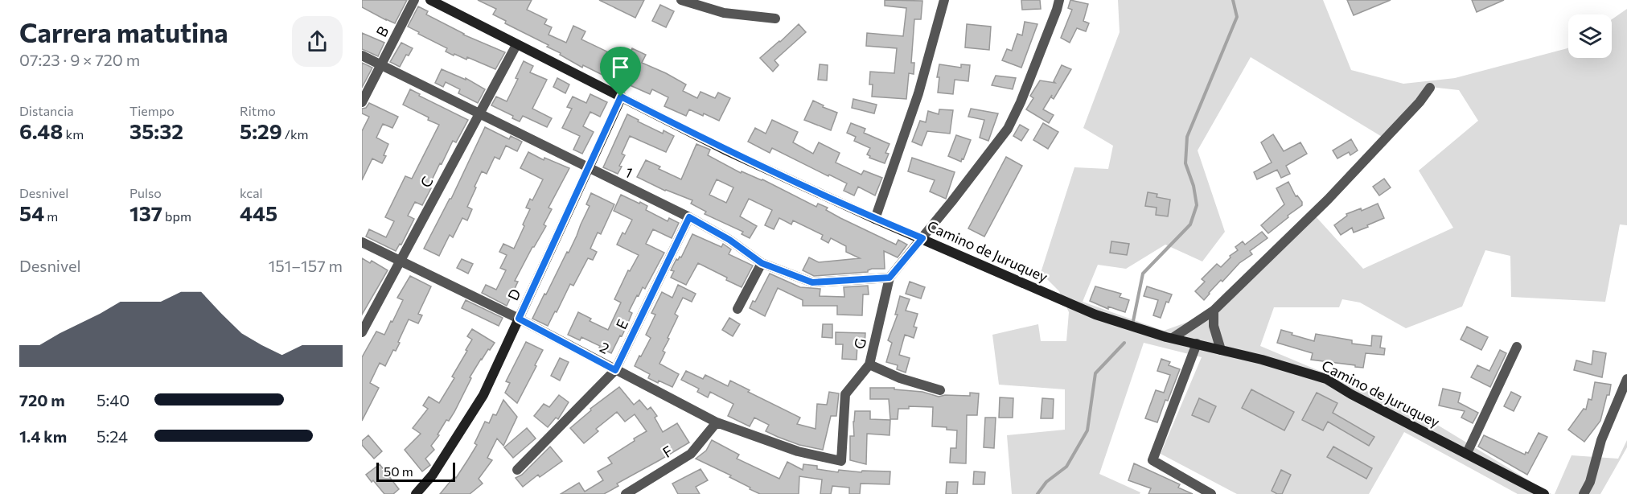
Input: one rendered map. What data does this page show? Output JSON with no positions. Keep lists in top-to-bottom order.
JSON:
{
  "streets": {
    "street": [
      "B",
      "1",
      "C",
      "Camino de Juruquey",
      "D",
      "E",
      "G",
      "2",
      "F"
    ]
  },
  "crossings": [
    ["B", "1"],
    ["1", "C"],
    ["1", "D"],
    ["1", "E"],
    ["1", "G"],
    ["C", "Camino de Juruquey"],
    ["C", "2"],
    ["Camino de Juruquey", "D"],
    ["Camino de Juruquey", "G"],
    ["D", "2"],
    ["E", "2"],
    ["G", "2"],
    ["2", "F"]
  ],
  "scale_bar": "50 m",
  "page": {
    "heading": ["Carrera matutina", "07:23 · 9 × 720 m"],
    "stats": [
      ["Distancia", "6.48 km"],
      ["Tiempo", "35:32"],
      ["Ritmo", "5:29 /km"],
      ["Desnivel", "54 m"],
      ["Pulso", "137 bpm"],
      ["kcal", "445"]
    ],
    "chart": ["Desnivel", "151–157 m"],
    "list": [
      {
        "name": "720 m",
        "note": "5:40"
      },
      {
        "name": "1.4 km",
        "note": "5:24"
      }
    ],
    "scale": "50 m"
  }
}
